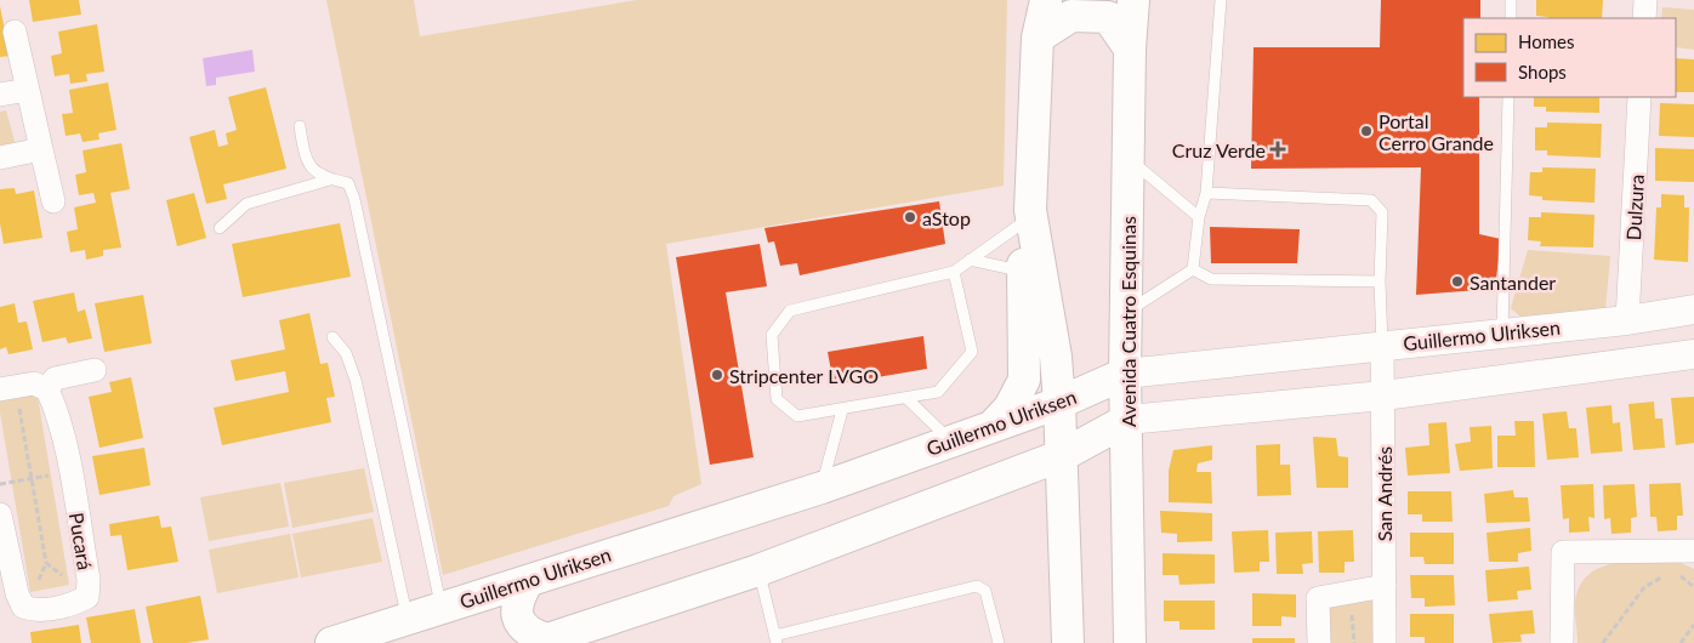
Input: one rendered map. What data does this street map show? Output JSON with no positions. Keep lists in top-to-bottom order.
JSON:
{
  "streets": {
    "main road": ["Avenida Cuatro Esquinas", "Guillermo Ulriksen"],
    "street": ["Dulzura", "San Andrés", "Pucará"]
  },
  "crossings": [
    ["Dulzura", "Guillermo Ulriksen"],
    ["Avenida Cuatro Esquinas", "Guillermo Ulriksen"],
    ["Guillermo Ulriksen", "San Andrés"]
  ],
  "places": {
    "other": [
      "Portal Cerro Grande",
      "aStop",
      "Santander",
      "Stripcenter LVGO"
    ],
    "health": ["Cruz Verde"]
  },
  "legend": ["Homes", "Shops"]
}
